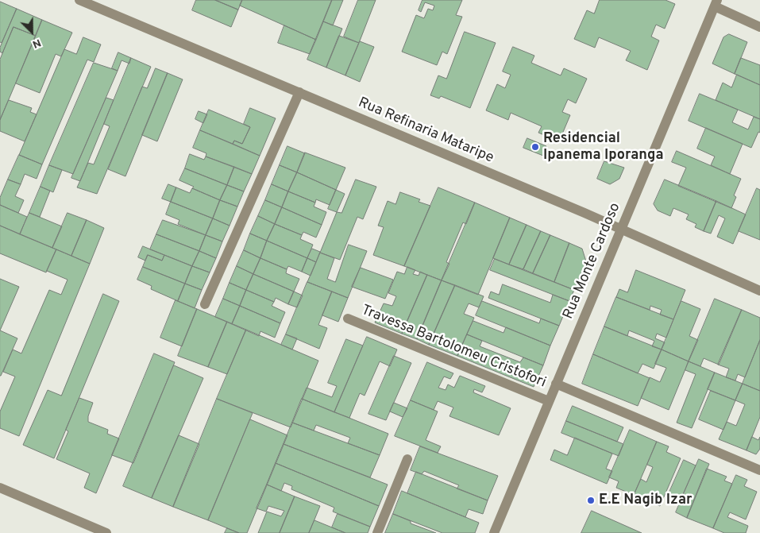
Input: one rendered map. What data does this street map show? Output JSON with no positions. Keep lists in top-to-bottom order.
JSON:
{
  "streets": {
    "street": ["Rua Refinaria Mataripe", "Rua Monte Cardoso", "Travessa Bartolomeu Cristofori"]
  },
  "crossings": [
    ["Rua Refinaria Mataripe", "Rua Monte Cardoso"],
    ["Rua Monte Cardoso", "Travessa Bartolomeu Cristofori"]
  ],
  "places": ["Residencial Ipanema Iporanga", "E.E Nagib Izar"],
  "north": "bottom right"
}
